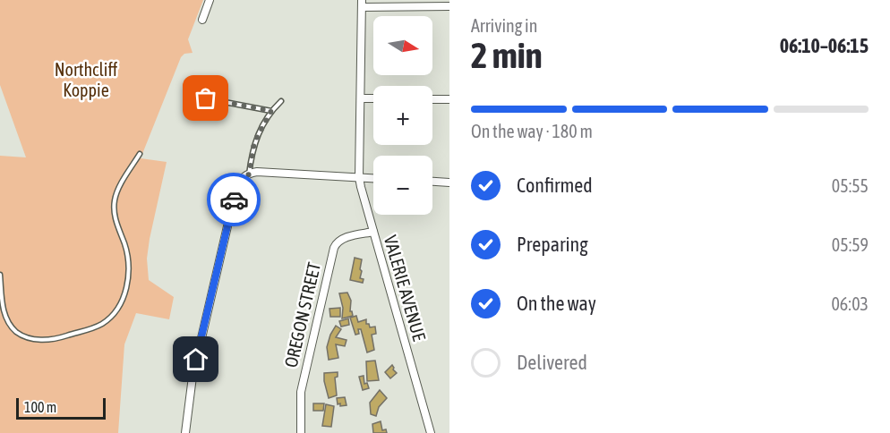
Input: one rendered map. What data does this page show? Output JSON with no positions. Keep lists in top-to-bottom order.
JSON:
{
  "streets": {
    "street": ["VALERIE AVENUE", "OREGON STREET"]
  },
  "crossings": [
    ["VALERIE AVENUE", "OREGON STREET"]
  ],
  "parks": ["Northcliff Koppie"],
  "scale_bar": "100 m",
  "north": "right",
  "page": {
    "heading": ["2 min", "Arriving in", "06:10–06:15"],
    "map_buttons": ["+", "−"],
    "bar": "On the way · 180 m",
    "list": [
      ["Confirmed", "05:55"],
      ["Preparing", "05:59"],
      ["On the way", "06:03"],
      "Delivered"
    ],
    "scale": "100 m"
  }
}
